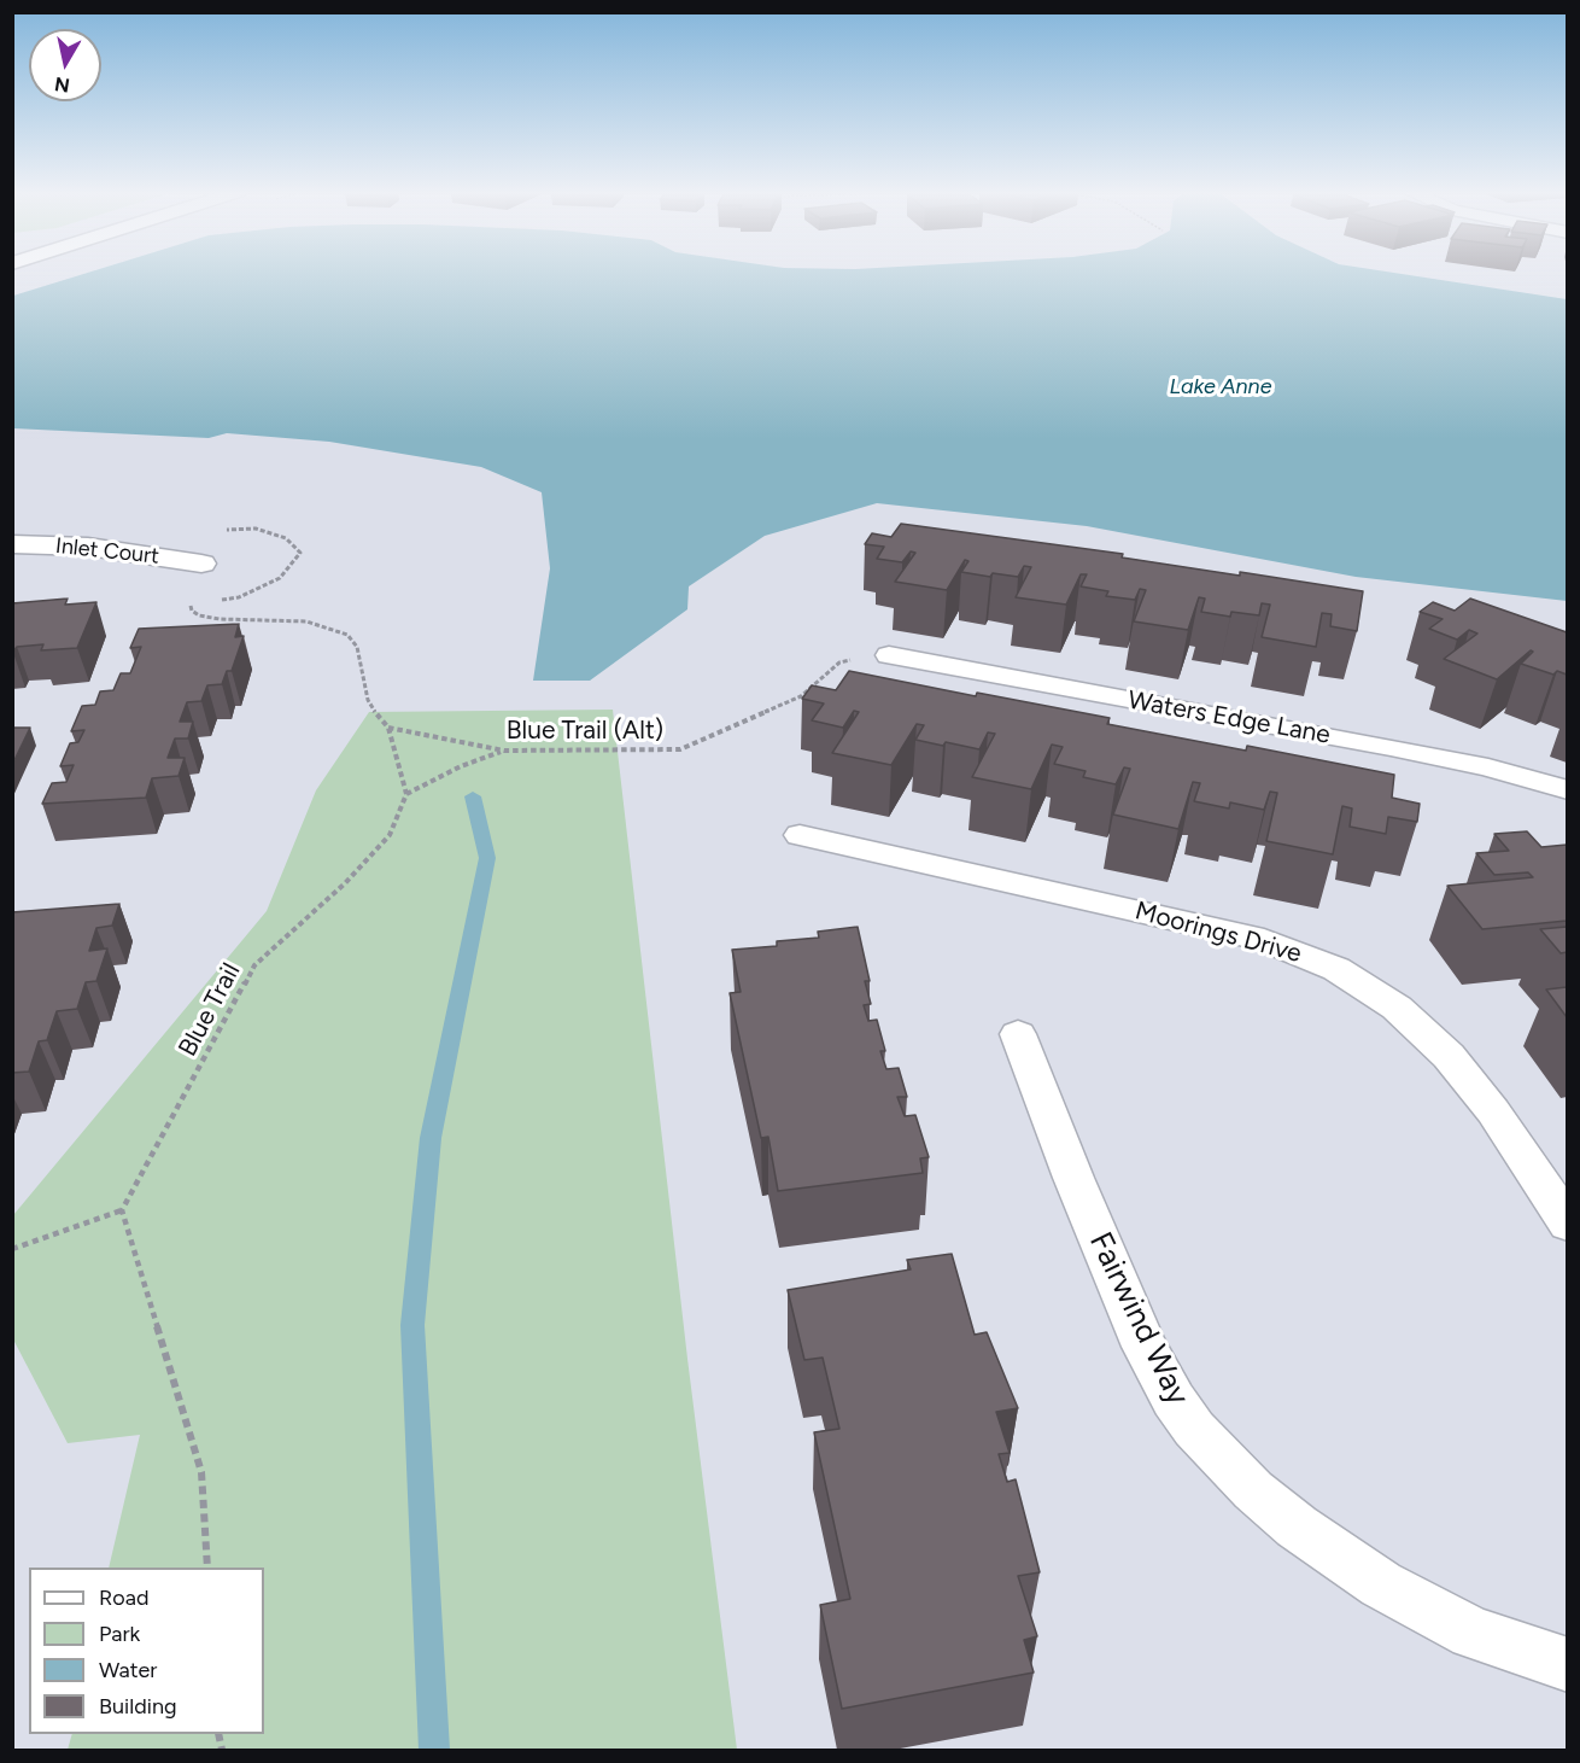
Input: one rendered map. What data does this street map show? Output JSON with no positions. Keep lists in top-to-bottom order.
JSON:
{
  "streets": {
    "street": ["Inlet Court"],
    "lane": ["Waters Edge Lane", "Moorings Drive", "Fairwind Way"],
    "path": ["Blue Trail (Alt)", "Blue Trail"]
  },
  "crossings": [
    ["Waters Edge Lane", "Blue Trail (Alt)"]
  ],
  "water": ["Lake Anne"],
  "legend": [
    "Road",
    "Park",
    "Water",
    "Building"
  ],
  "north": "bottom"
}
